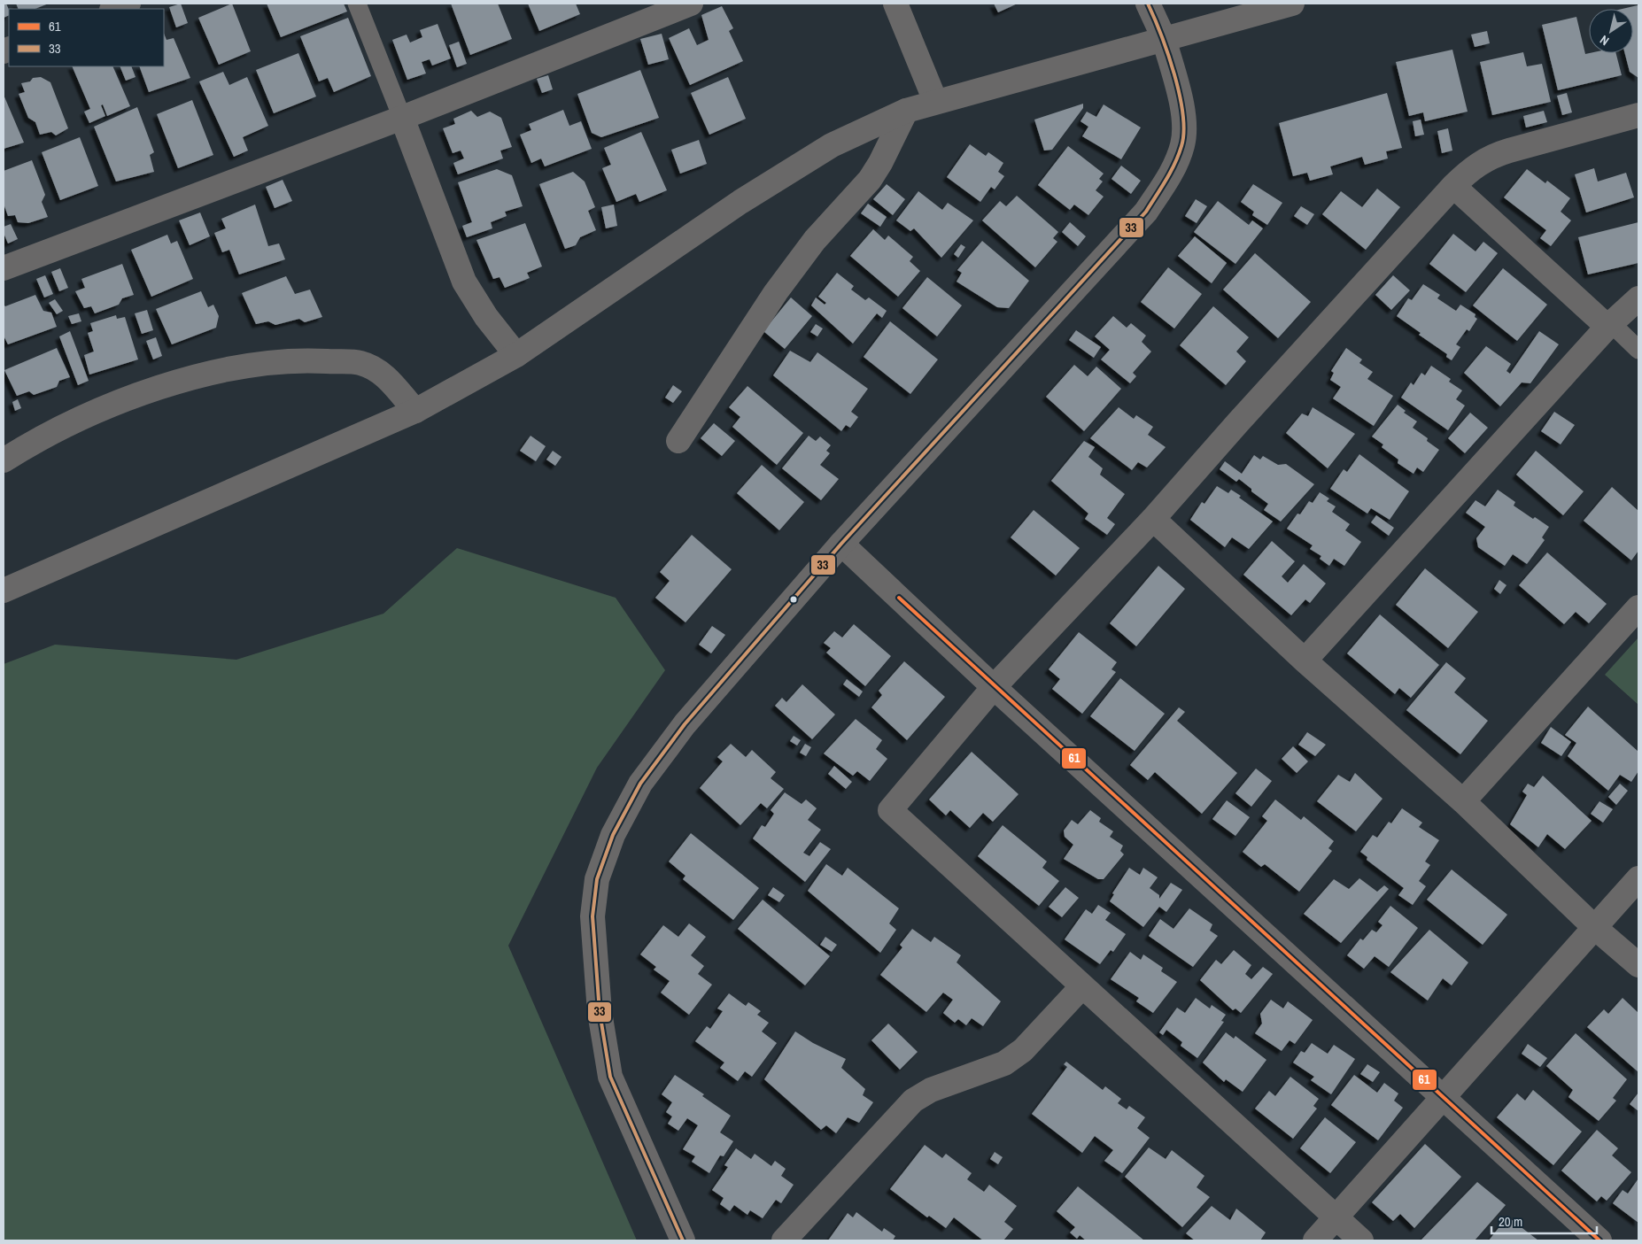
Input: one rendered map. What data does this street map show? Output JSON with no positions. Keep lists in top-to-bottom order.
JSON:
{
  "lines": ["transit line 33", "transit line 61"],
  "legend": ["61", "33"],
  "scale_bar": "20 m",
  "north": "bottom left"
}
